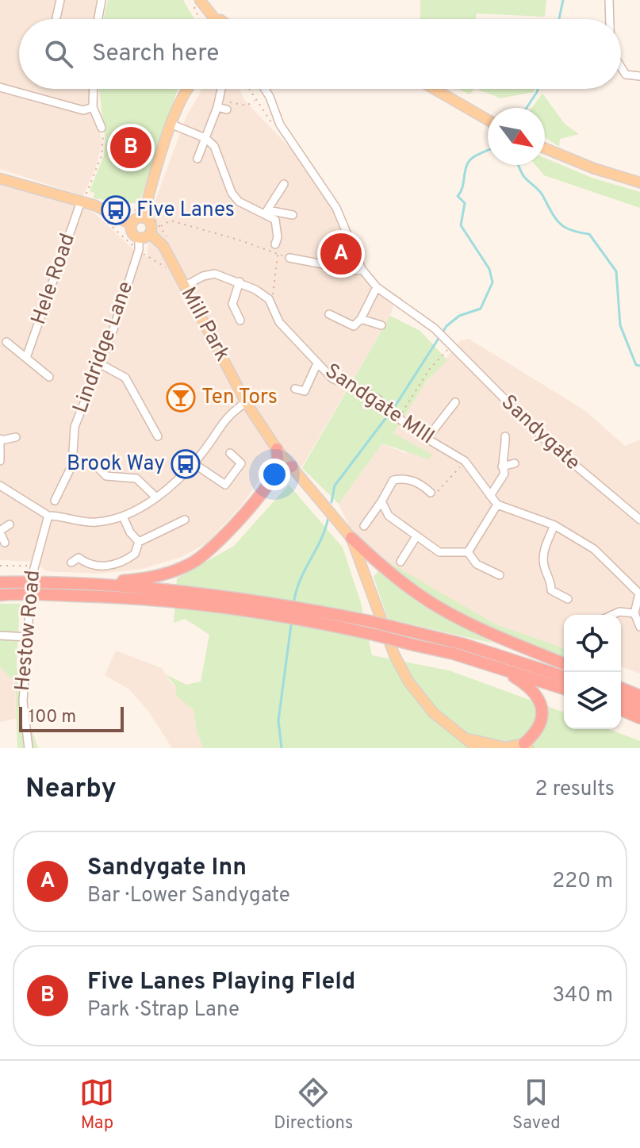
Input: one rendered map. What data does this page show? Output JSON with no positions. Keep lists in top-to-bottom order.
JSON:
{
  "streets": {
    "main road": ["Mill Park"],
    "street": [
      "Hele Road",
      "Lindridge Lane",
      "Sandgate MIll",
      "Sandygate",
      "Hestow Road"
    ]
  },
  "crossings": [
    ["Mill Park", "Lindridge Lane"]
  ],
  "places": {
    "bus stop": ["Five Lanes", "Brook Way"],
    "bar": ["Ten Tors"]
  },
  "scale_bar": "100 m",
  "north": "bottom right",
  "page": {
    "search": "Search here",
    "pins": ["B", "A"],
    "scale": "100 m",
    "heading": ["Nearby", "2 results"],
    "list": [
      {
        "mark": "A",
        "name": "Sandygate Inn",
        "note": "Bar · Lower Sandygate",
        "value": "220 m"
      },
      {
        "mark": "B",
        "name": "Five Lanes Playing FIeld",
        "note": "Park · Strap Lane",
        "value": "340 m"
      }
    ],
    "nav": ["Map", "Directions", "Saved"]
  }
}
